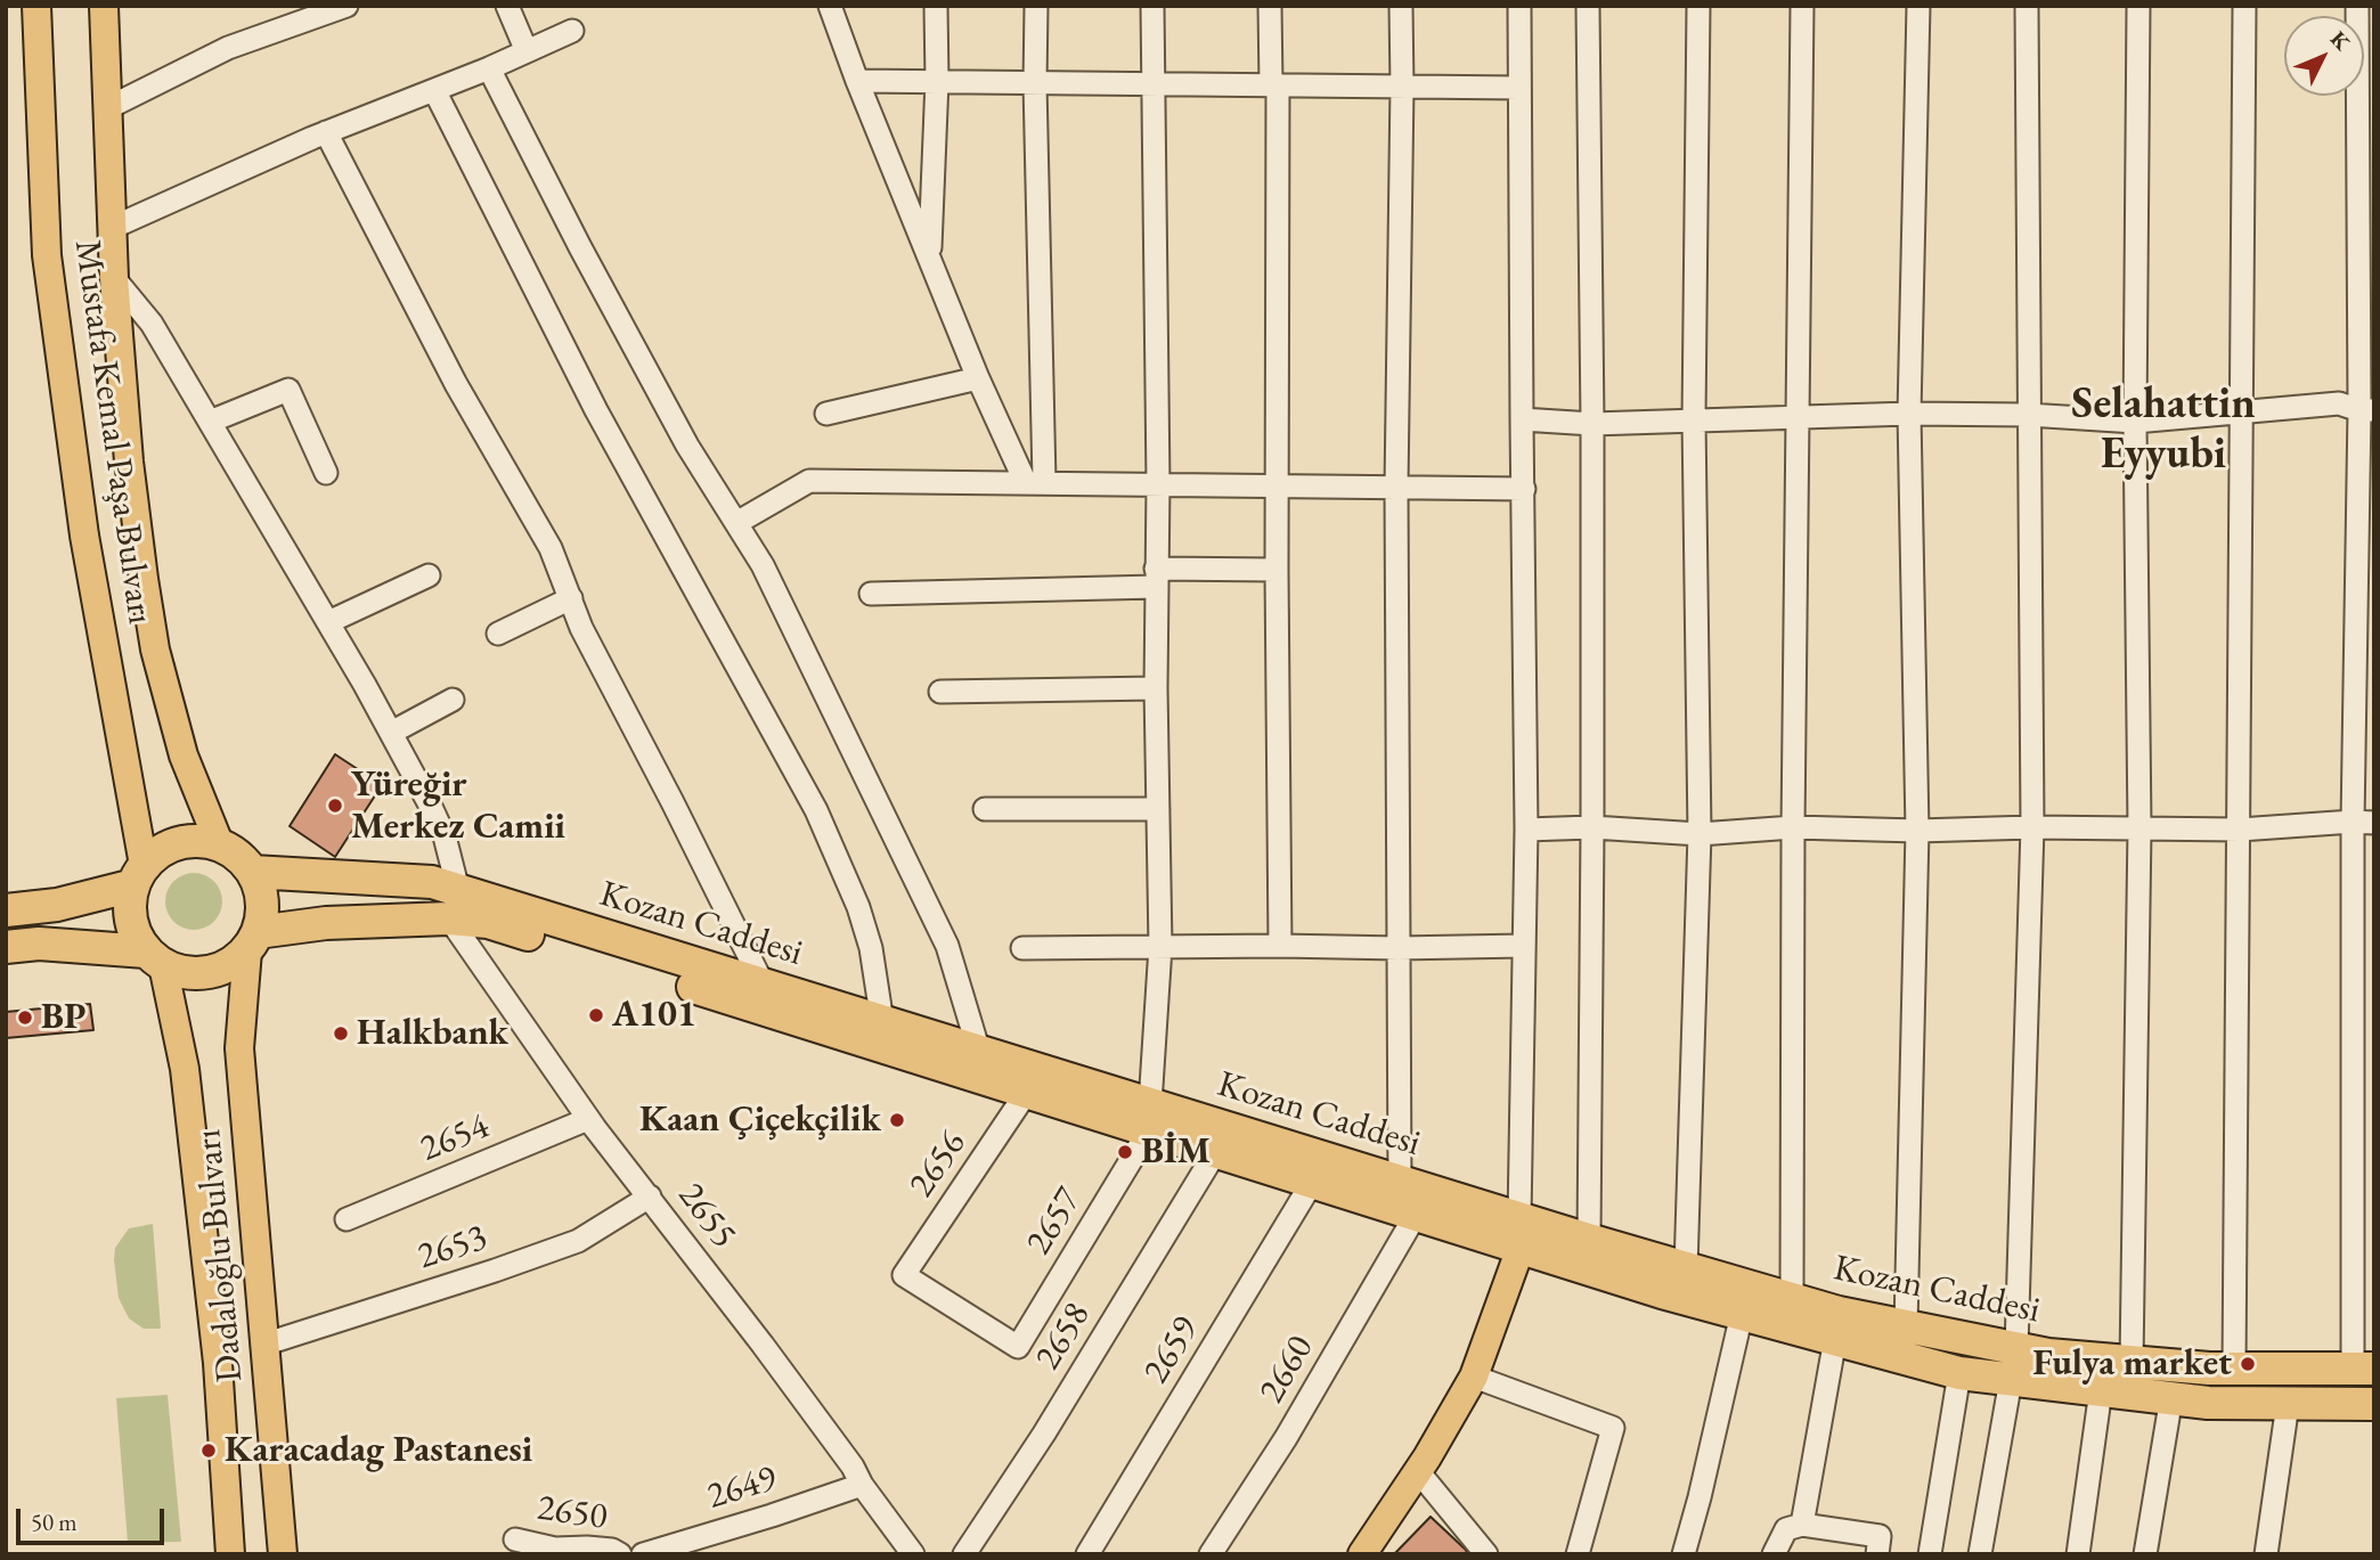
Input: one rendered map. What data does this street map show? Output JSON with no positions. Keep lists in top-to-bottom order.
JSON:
{
  "streets": {
    "highway": ["Kozan Caddesi"],
    "main road": ["Mustafa Kemal Paşa Bulvarı", "Dadaloğlu Bulvarı"],
    "street": [
      "2654",
      "2656",
      "2655",
      "2657",
      "2653",
      "2658",
      "2659",
      "2660",
      "2649",
      "2650"
    ]
  },
  "crossings": [
    ["Mustafa Kemal Paşa Bulvarı", "Kozan Caddesi"],
    ["Mustafa Kemal Paşa Bulvarı", "Dadaloğlu Bulvarı"],
    ["Kozan Caddesi", "2656"],
    ["Kozan Caddesi", "2655"],
    ["Kozan Caddesi", "2657"],
    ["Kozan Caddesi", "Dadaloğlu Bulvarı"],
    ["Kozan Caddesi", "2658"],
    ["Kozan Caddesi", "2659"],
    ["Kozan Caddesi", "2660"],
    ["2654", "2655"],
    ["2656", "2657"],
    ["2655", "2653"],
    ["2655", "2649"],
    ["2653", "Dadaloğlu Bulvarı"]
  ],
  "districts": ["Selahattin Eyyubi"],
  "places": [
    "Yüreğir Merkez Camii",
    "A101",
    "BP",
    "Halkbank",
    "Kaan Çiçekçilik",
    "BİM",
    "Fulya market",
    "Karacadag Pastanesi"
  ],
  "scale_bar": "50 m",
  "north": "top right"
}
